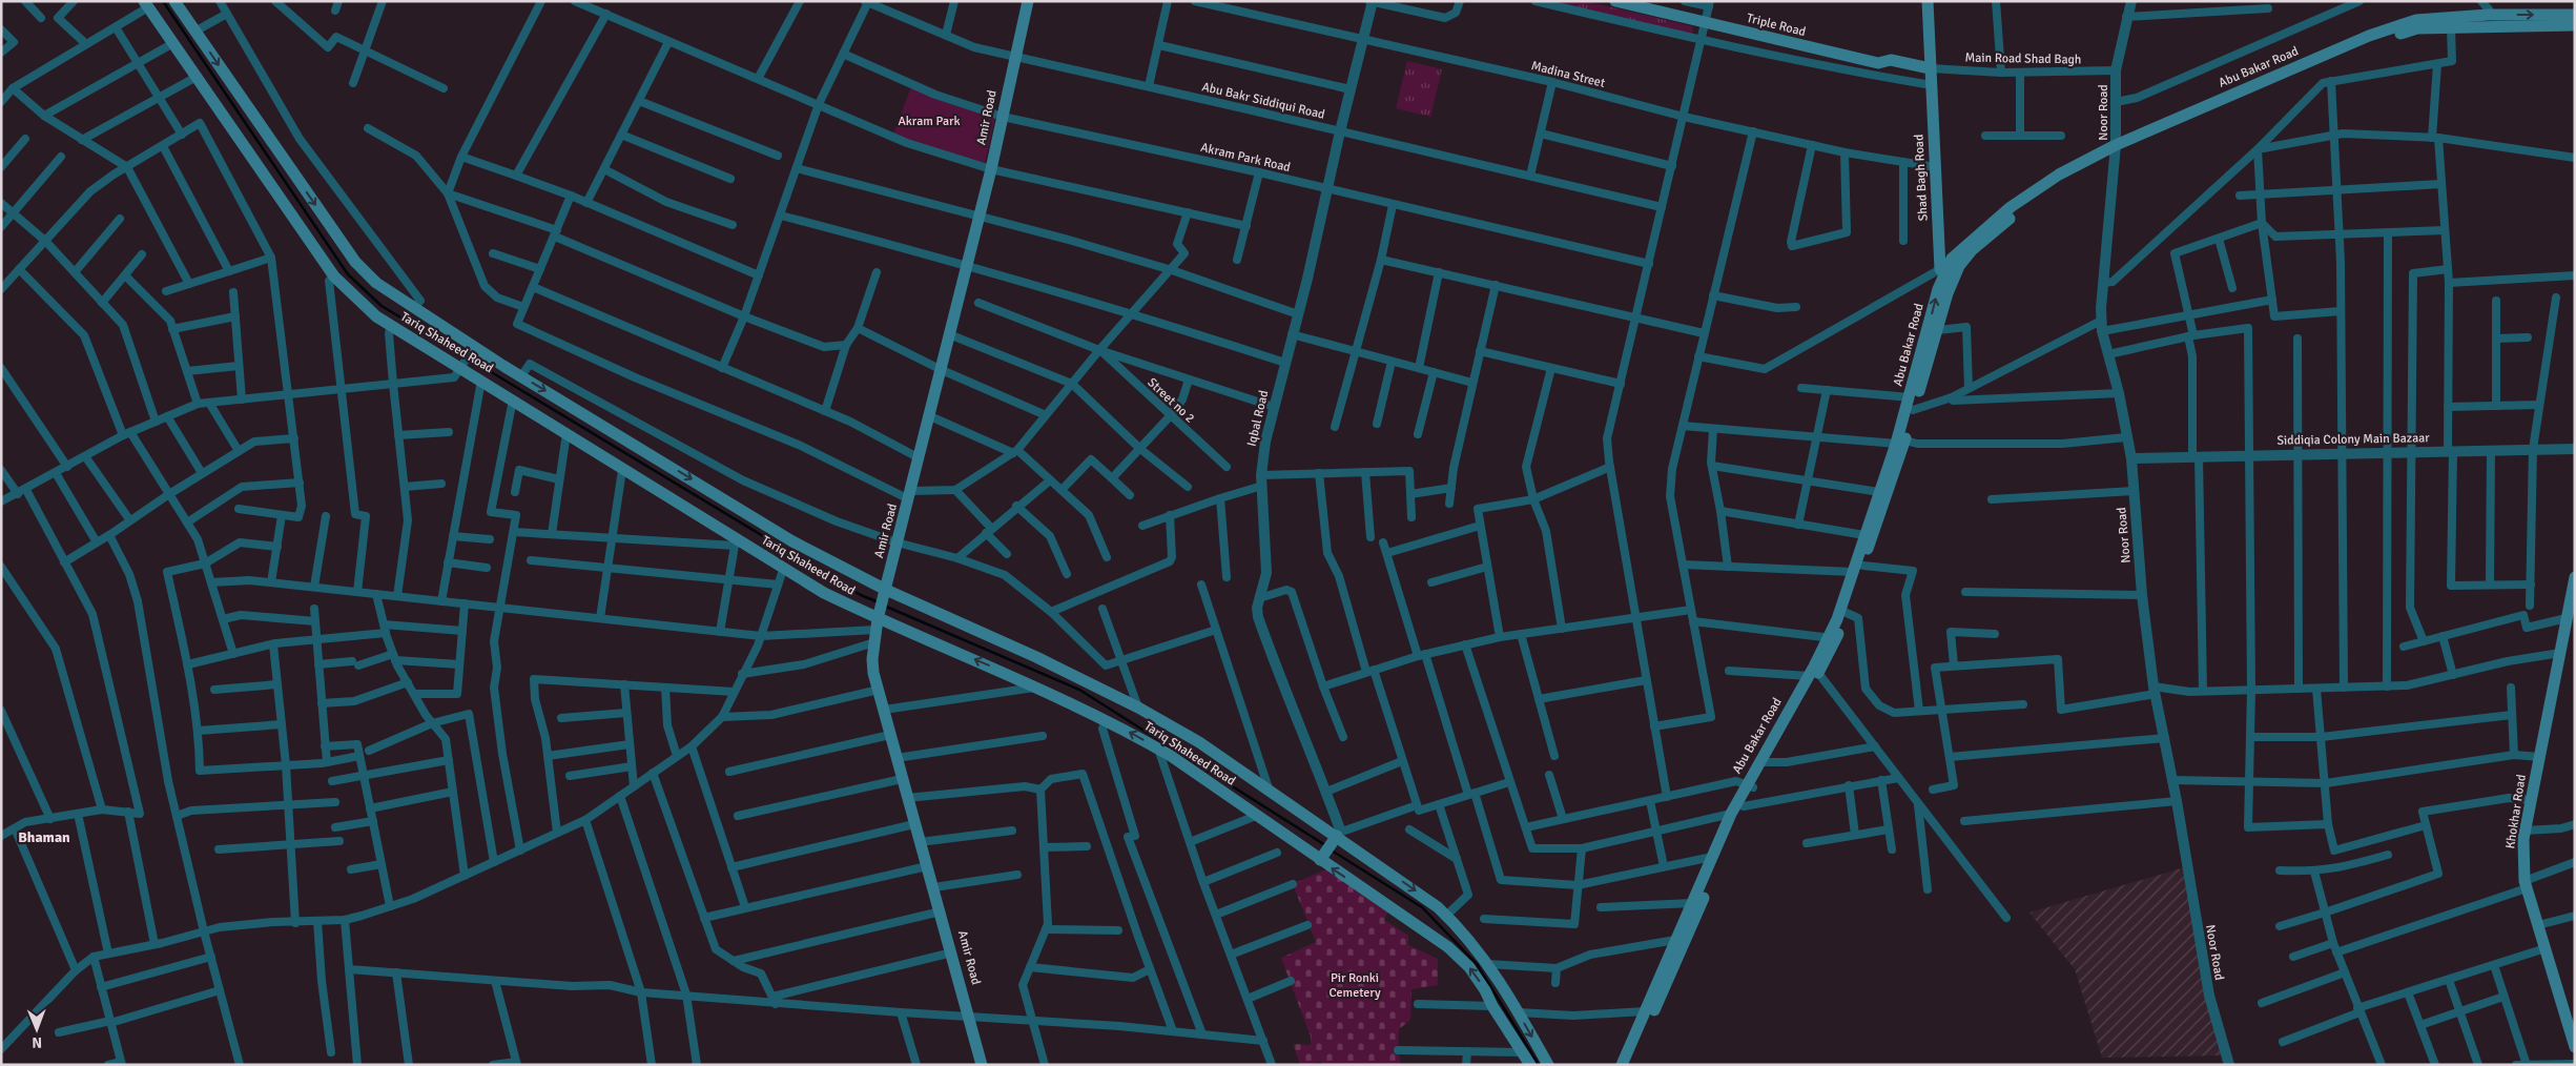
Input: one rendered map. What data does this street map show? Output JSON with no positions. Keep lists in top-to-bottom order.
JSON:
{
  "streets": {
    "main road": [
      "Triple Road",
      "Abu Bakar Road",
      "Amir Road",
      "Shad Bagh Road",
      "Tariq Shaheed Road",
      "Khokhar Road"
    ],
    "street": [
      "Main Road Shad Bagh",
      "Madina Street",
      "Abu Bakr Siddiqui Road",
      "Noor Road",
      "Akram Park Road",
      "Street no 2",
      "Iqbal Road",
      "Siddiqia Colony Main Bazaar"
    ]
  },
  "crossings": [
    ["Triple Road", "Main Road Shad Bagh"],
    ["Triple Road", "Shad Bagh Road"],
    ["Main Road Shad Bagh", "Noor Road"],
    ["Main Road Shad Bagh", "Shad Bagh Road"],
    ["Abu Bakar Road", "Noor Road"],
    ["Abu Bakar Road", "Shad Bagh Road"],
    ["Madina Street", "Shad Bagh Road"],
    ["Madina Street", "Iqbal Road"],
    ["Abu Bakr Siddiqui Road", "Amir Road"],
    ["Abu Bakr Siddiqui Road", "Iqbal Road"],
    ["Noor Road", "Siddiqia Colony Main Bazaar"],
    ["Amir Road", "Akram Park Road"],
    ["Amir Road", "Tariq Shaheed Road"],
    ["Akram Park Road", "Iqbal Road"],
    ["Tariq Shaheed Road", "Iqbal Road"]
  ],
  "districts": ["Bhaman"],
  "parks": ["Akram Park", "Pir Ronki Cemetery"],
  "north": "bottom"
}
